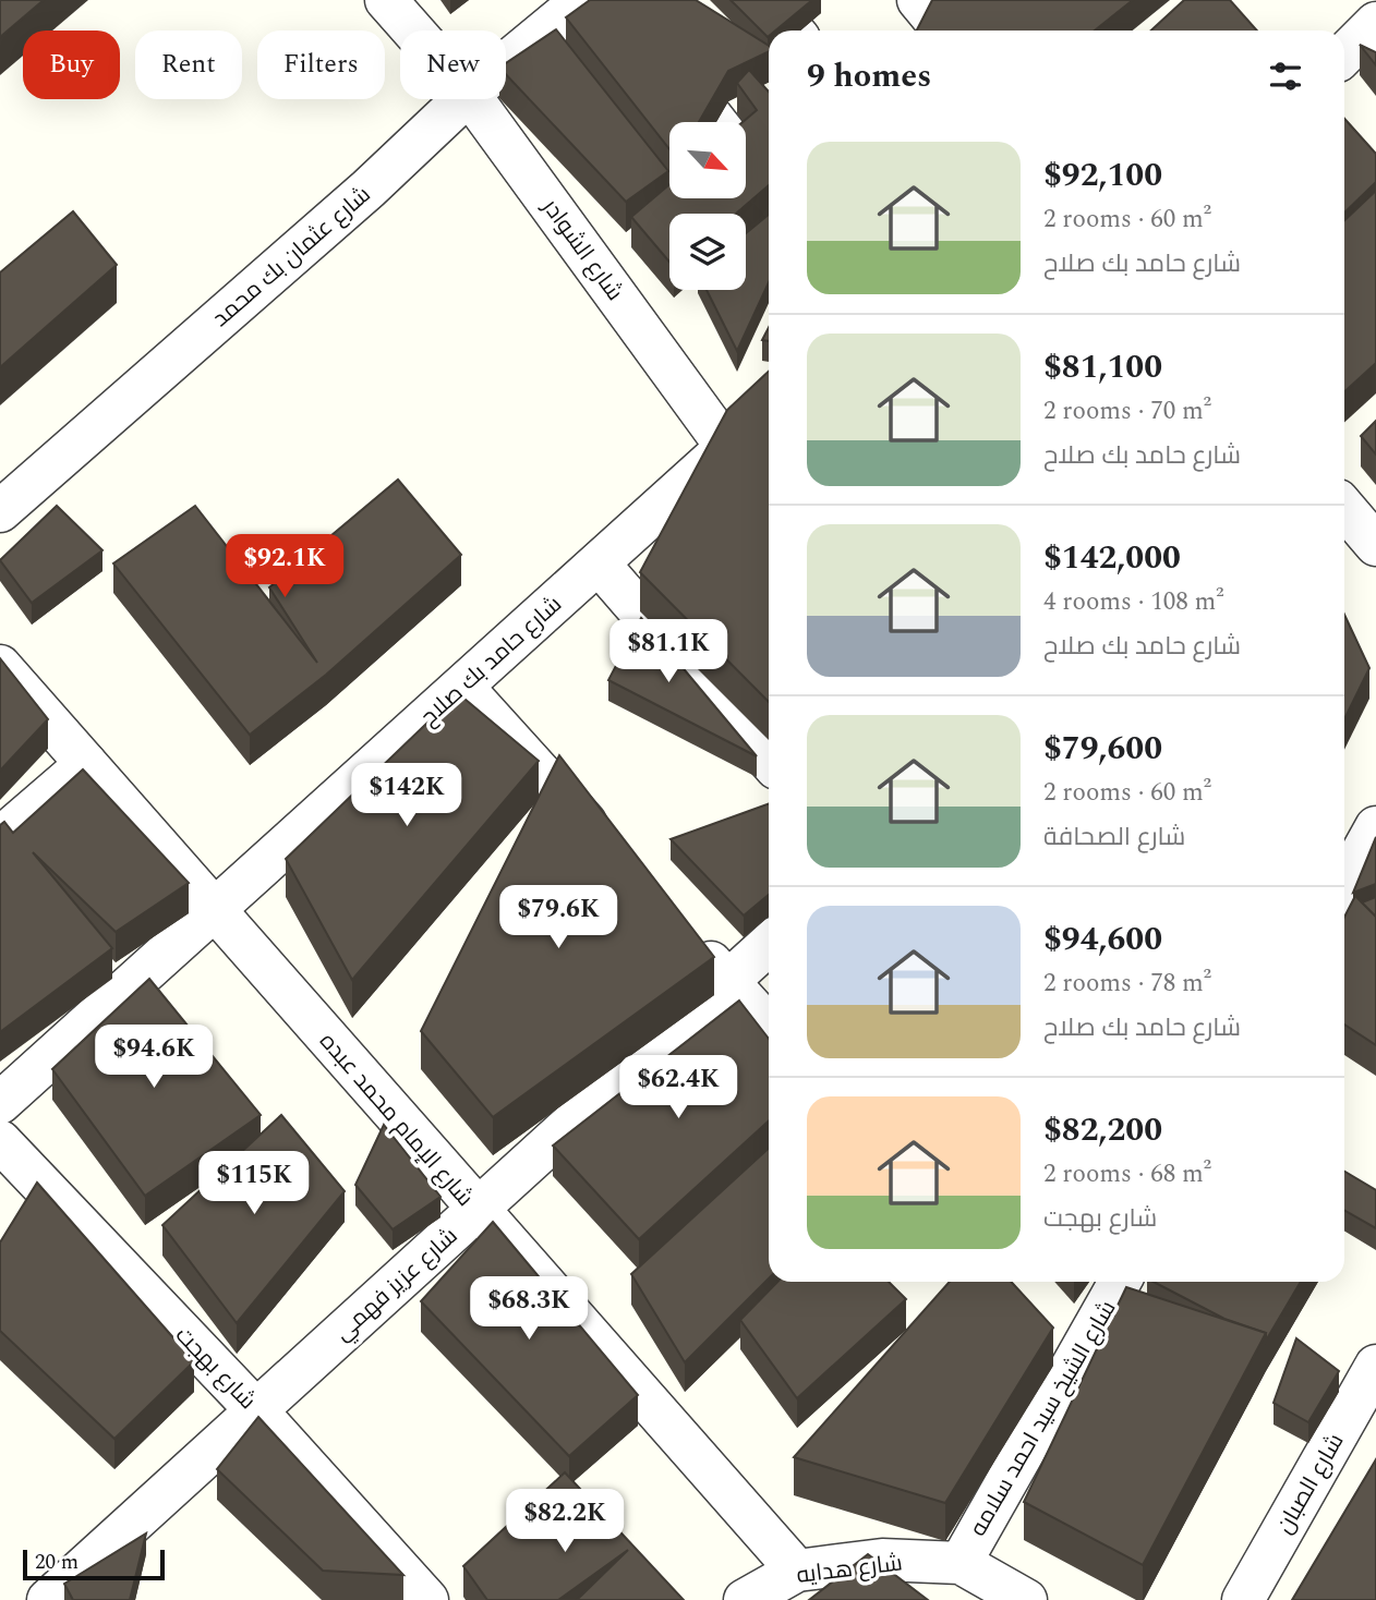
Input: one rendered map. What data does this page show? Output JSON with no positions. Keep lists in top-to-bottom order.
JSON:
{
  "streets": {
    "street": [
      "شارع الشوادر",
      "شارع عثمان بك محمد",
      "شارع حامد بك صلاح",
      "شارع الإمام محمد عبده",
      "شارع عزيز فهمي",
      "شارع بهجت",
      "شارع الشيخ سيد احمد سلامه",
      "شارع الصبان",
      "شارع هدايه"
    ]
  },
  "crossings": [
    ["شارع الشوادر", "شارع حامد بك صلاح"],
    ["شارع حامد بك صلاح", "شارع الإمام محمد عبده"],
    ["شارع الإمام محمد عبده", "شارع عزيز فهمي"],
    ["شارع الإمام محمد عبده", "شارع هدايه"],
    ["شارع عزيز فهمي", "شارع بهجت"],
    ["شارع الشيخ سيد احمد سلامه", "شارع هدايه"]
  ],
  "scale_bar": "20 m",
  "north": "bottom right",
  "page": {
    "chip": [
      "Buy",
      "Rent",
      "Filters",
      "New"
    ],
    "heading": "9 homes",
    "list": [
      {
        "name": "$92,100",
        "note": "2 rooms · 60 m² · شارع حامد بك صلاح"
      },
      {
        "name": "$81,100",
        "note": "2 rooms · 70 m² · شارع حامد بك صلاح"
      },
      {
        "name": "$142,000",
        "note": "4 rooms · 108 m² · شارع حامد بك صلاح"
      },
      {
        "name": "$79,600",
        "note": "2 rooms · 60 m² · شارع الصحافة"
      },
      {
        "name": "$94,600",
        "note": "2 rooms · 78 m² · شارع حامد بك صلاح"
      },
      {
        "name": "$82,200",
        "note": "2 rooms · 68 m² · شارع بهجت"
      }
    ],
    "price": [
      "$92.1K",
      "$81.1K",
      "$142K",
      "$79.6K",
      "$94.6K",
      "$62.4K",
      "$115K",
      "$68.3K",
      "$82.2K"
    ],
    "scale": "20 m"
  }
}
